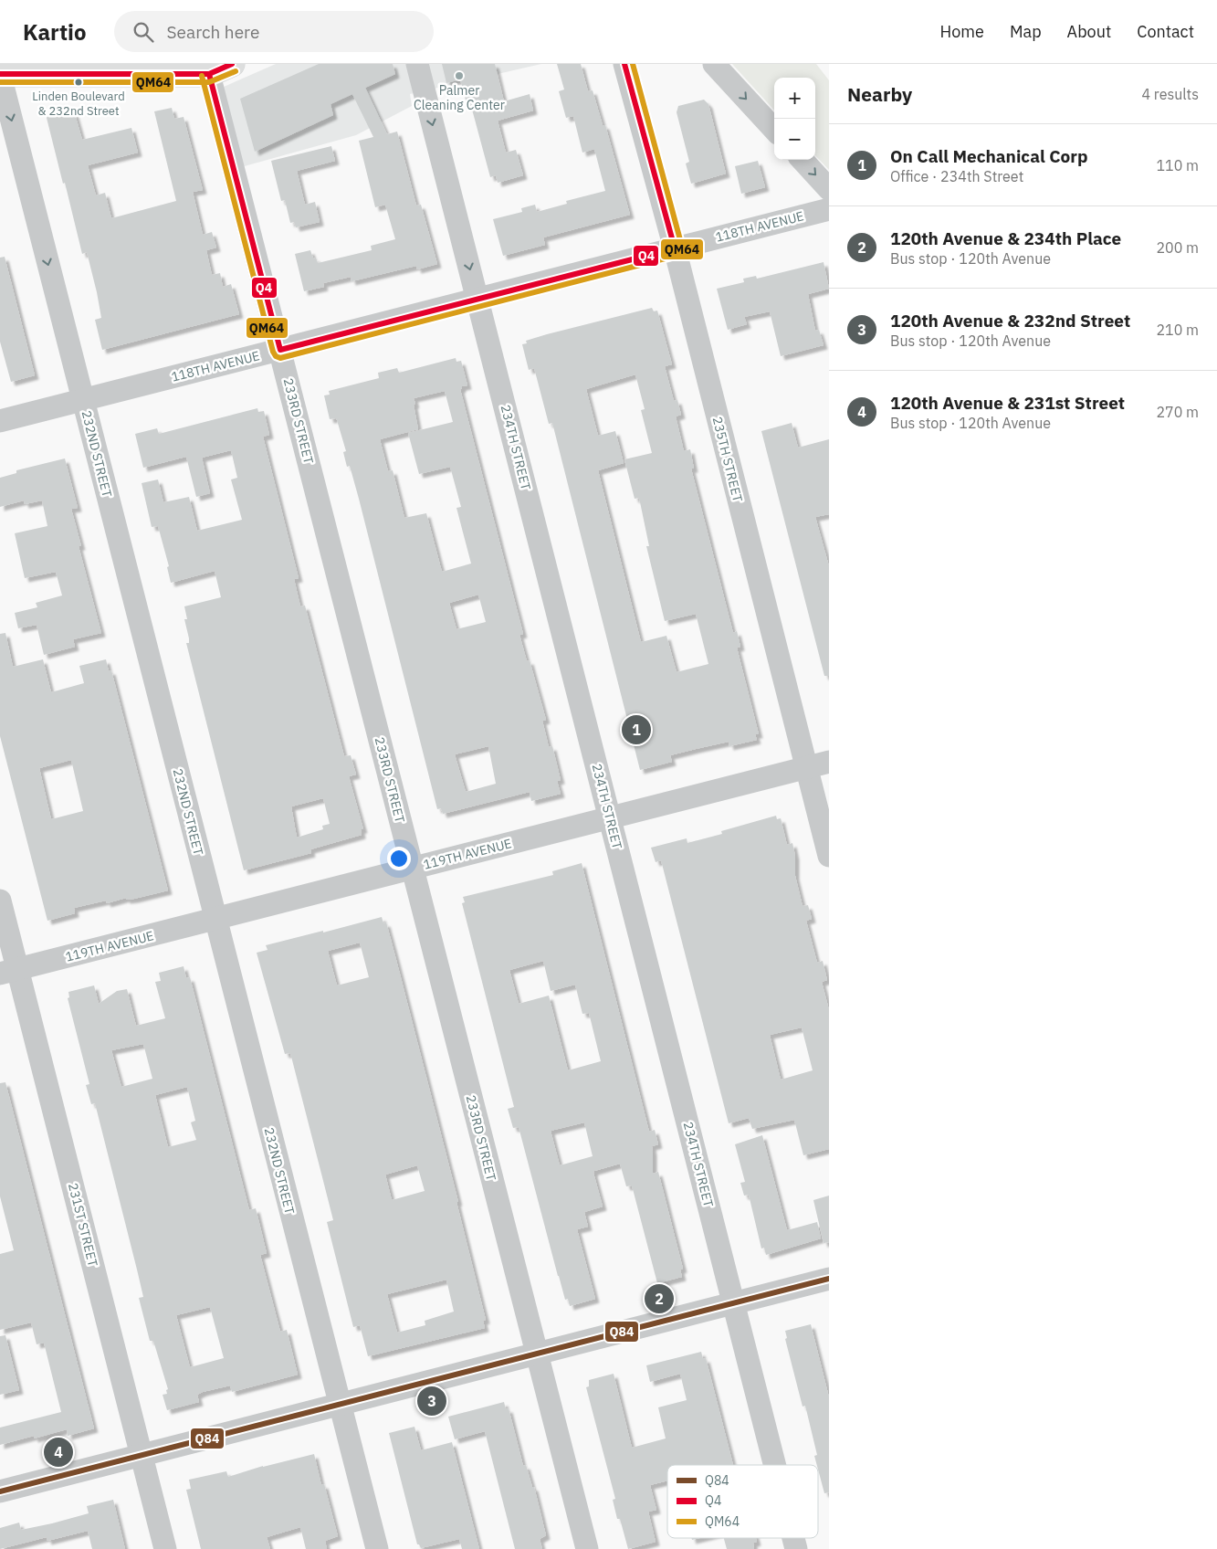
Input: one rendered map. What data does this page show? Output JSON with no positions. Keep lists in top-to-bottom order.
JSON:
{
  "streets": {
    "street": [
      "118TH AVENUE",
      "233RD STREET",
      "234TH STREET",
      "232ND STREET",
      "235TH STREET",
      "119TH AVENUE",
      "231ST STREET"
    ]
  },
  "crossings": [
    ["118TH AVENUE", "233RD STREET"],
    ["118TH AVENUE", "234TH STREET"],
    ["118TH AVENUE", "232ND STREET"],
    ["118TH AVENUE", "235TH STREET"],
    ["233RD STREET", "119TH AVENUE"],
    ["234TH STREET", "119TH AVENUE"],
    ["232ND STREET", "119TH AVENUE"],
    ["235TH STREET", "119TH AVENUE"],
    ["119TH AVENUE", "231ST STREET"]
  ],
  "places": ["Palmer Cleaning Center", "Linden Boulevard & 232nd Street"],
  "lines": ["transit line Q4", "transit line QM64", "transit line Q84"],
  "legend": ["Q84", "Q4", "QM64"],
  "page": {
    "header": "Kartio",
    "search": "Search here",
    "nav": [
      "Home",
      "Map",
      "About",
      "Contact"
    ],
    "heading": ["Nearby", "4 results"],
    "map_buttons": ["+", "−"],
    "list": [
      {
        "mark": "1",
        "name": "On Call Mechanical Corp",
        "note": "Office · 234th Street",
        "value": "110 m"
      },
      {
        "mark": "2",
        "name": "120th Avenue & 234th Place",
        "note": "Bus stop · 120th Avenue",
        "value": "200 m"
      },
      {
        "mark": "3",
        "name": "120th Avenue & 232nd Street",
        "note": "Bus stop · 120th Avenue",
        "value": "210 m"
      },
      {
        "mark": "4",
        "name": "120th Avenue & 231st Street",
        "note": "Bus stop · 120th Avenue",
        "value": "270 m"
      }
    ],
    "pins": [
      "1",
      "2",
      "3",
      "4"
    ]
  }
}
